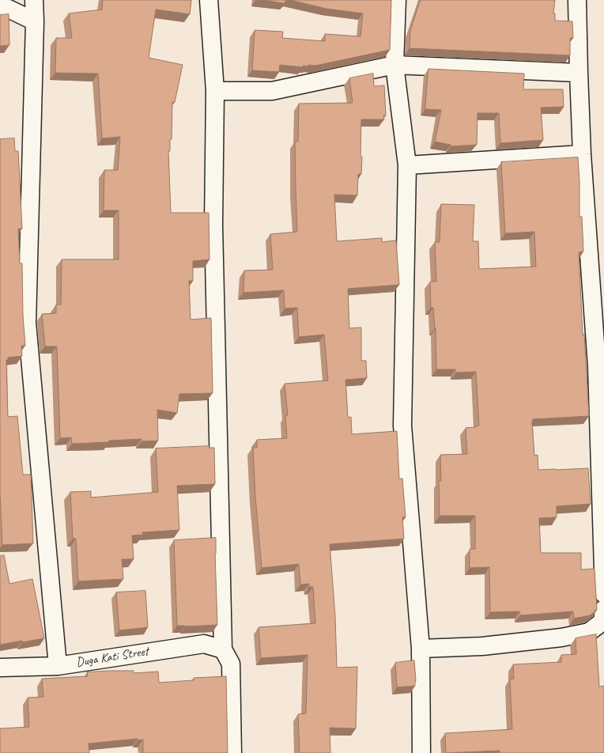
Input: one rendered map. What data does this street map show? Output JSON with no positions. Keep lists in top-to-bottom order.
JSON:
{
  "streets": {
    "street": ["Duga Kati Street"]
  }
}
